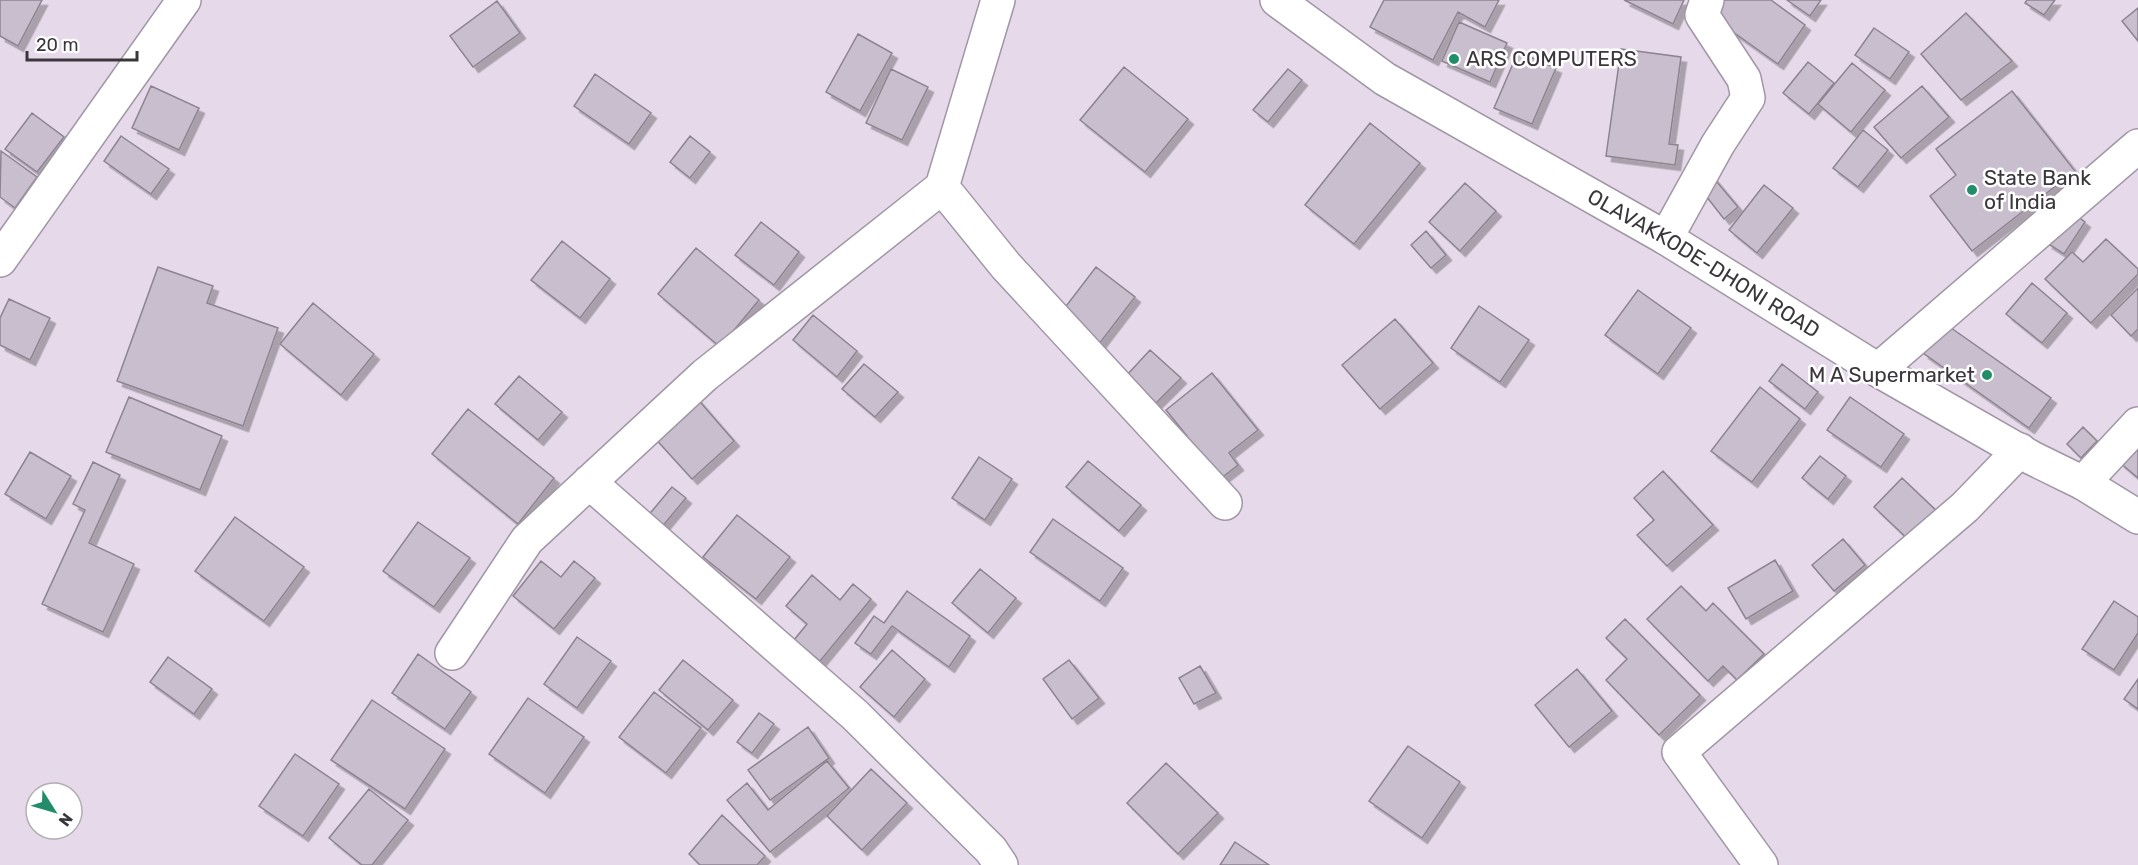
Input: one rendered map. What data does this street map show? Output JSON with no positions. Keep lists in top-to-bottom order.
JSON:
{
  "streets": {
    "street": ["OLAVAKKODE-DHONI ROAD"]
  },
  "places": ["ARS COMPUTERS", "State Bank of India", "M A Supermarket"],
  "scale_bar": "20 m",
  "north": "bottom right"
}
